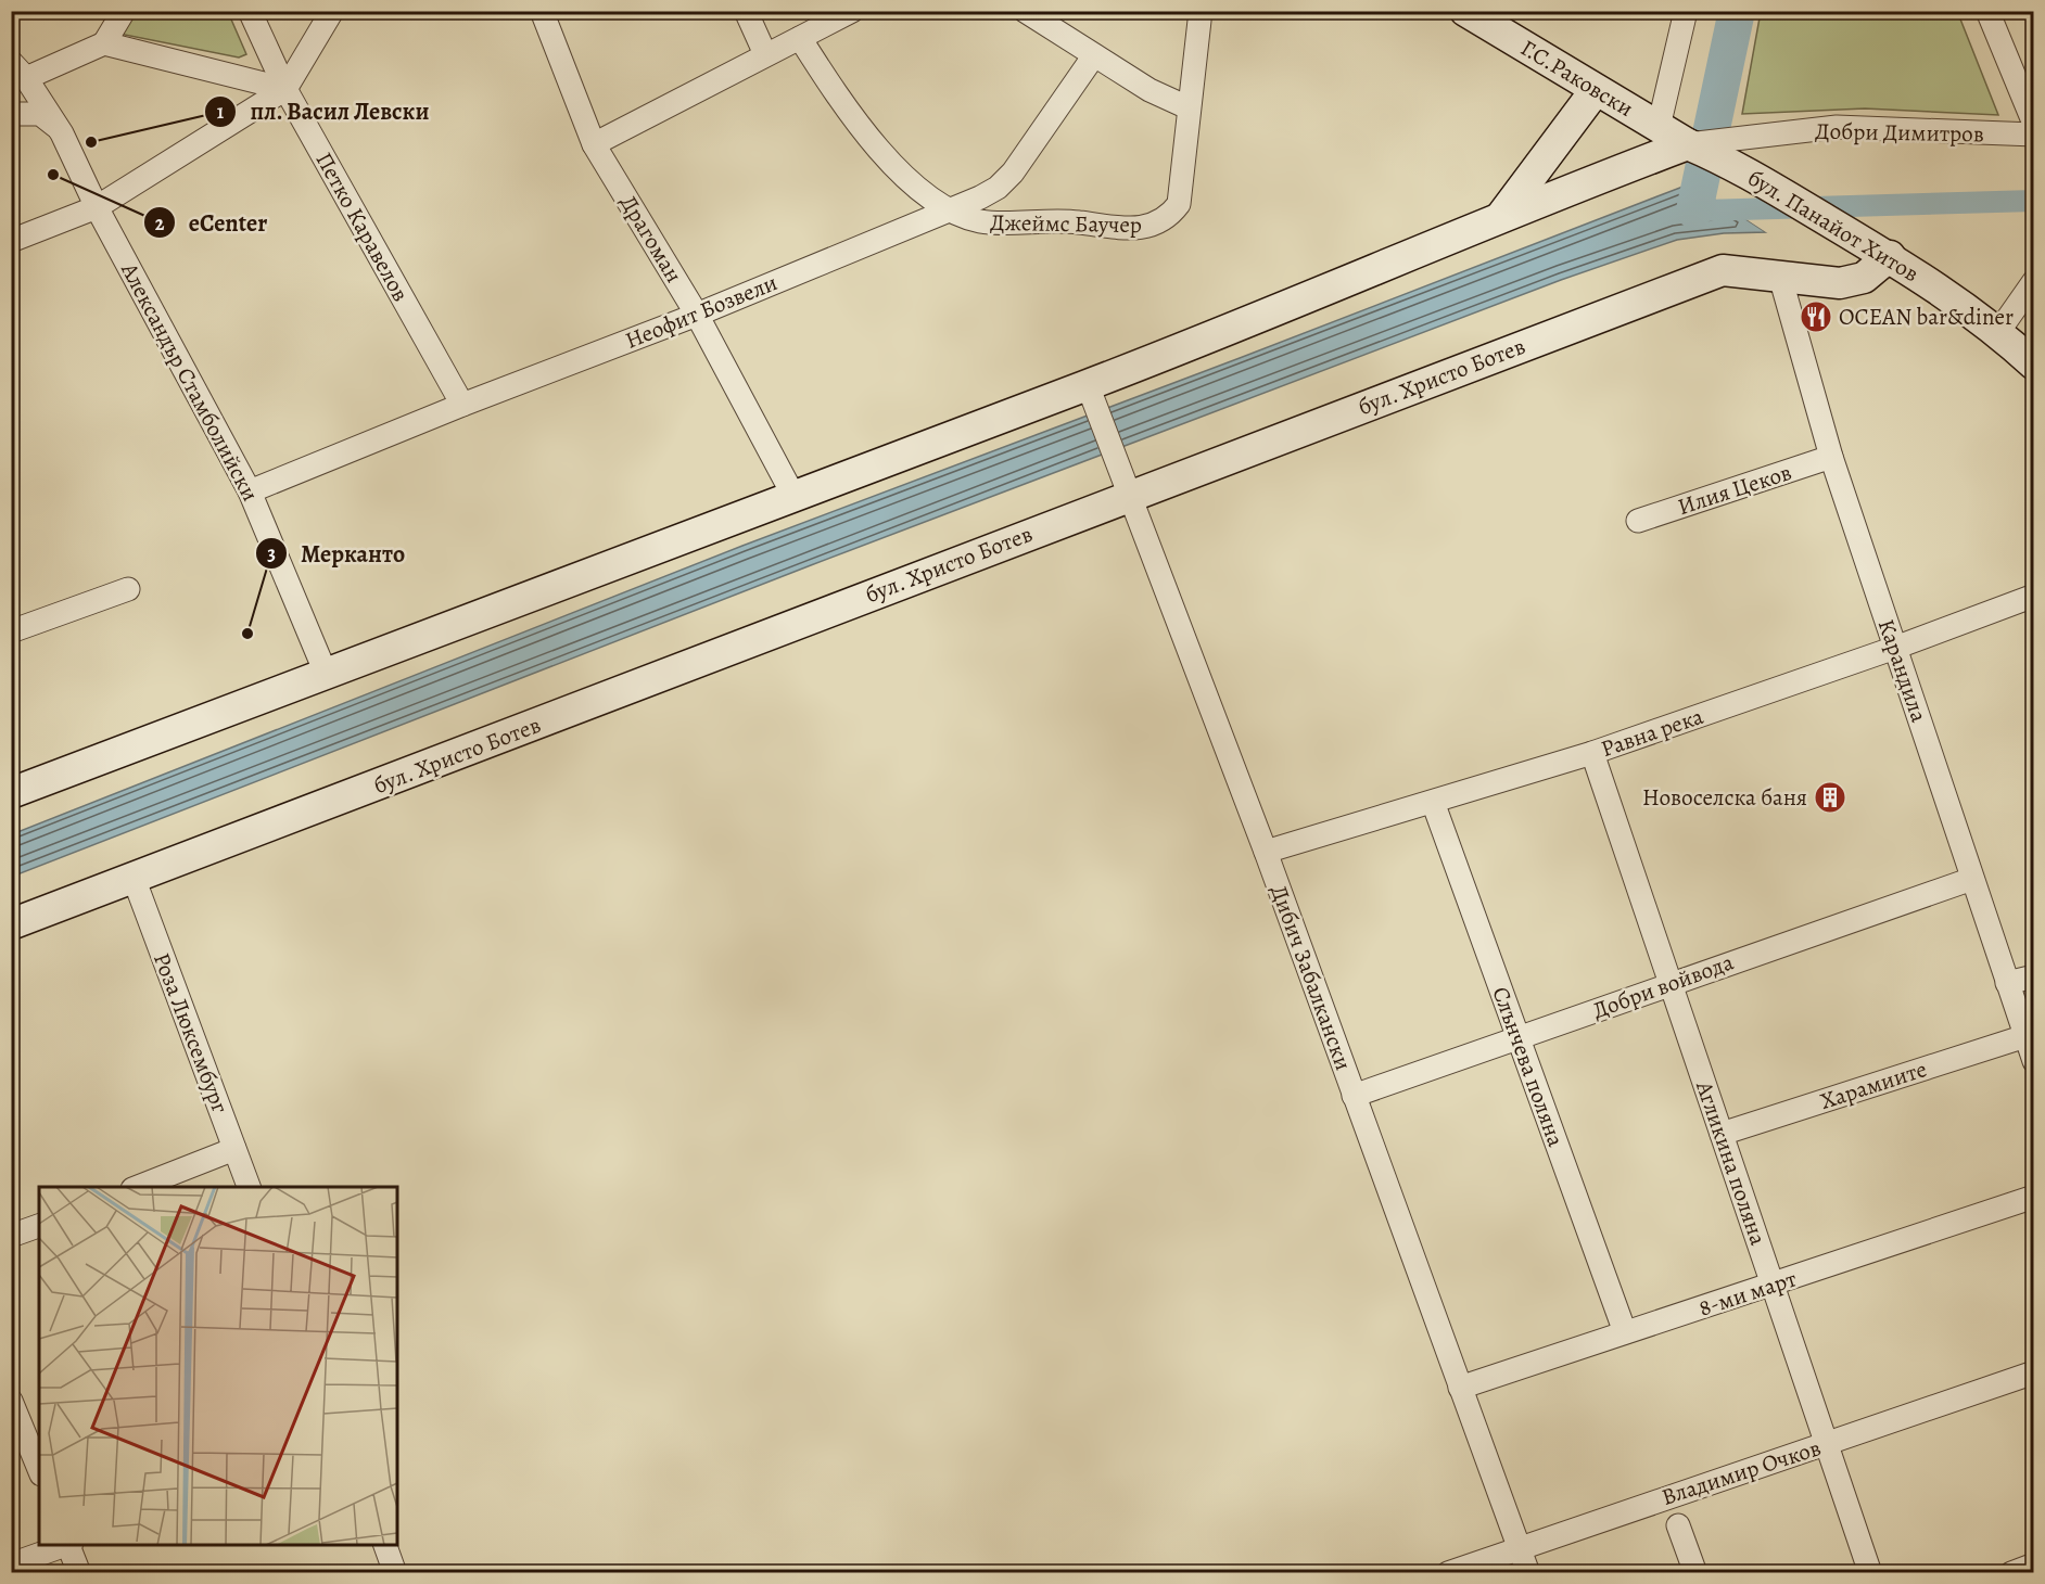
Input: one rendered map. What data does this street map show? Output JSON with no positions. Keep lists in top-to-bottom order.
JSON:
{
  "streets": {
    "main road": ["Г.С.Раковски", "бул. Панайот Хитов", "бул. Христо Ботев"],
    "street": [
      "Добри Димитров",
      "Джеймс Баучер",
      "Петко Каравелов",
      "Драгоман",
      "Неофит Бозвели",
      "Александър Стамболийски",
      "Илия Цеков",
      "Карандила",
      "Равна река",
      "Дибич Забалкански",
      "Добри войвода",
      "Роза Люксембург",
      "Слънчева поляна",
      "Харамиите",
      "Агликина поляна",
      "8-ми март",
      "Владимир Очков"
    ]
  },
  "crossings": [
    ["Г.С.Раковски", "Добри Димитров"],
    ["Г.С.Раковски", "бул. Панайот Хитов"],
    ["Добри Димитров", "бул. Панайот Хитов"],
    ["Джеймс Баучер", "Неофит Бозвели"],
    ["бул. Панайот Хитов", "бул. Христо Ботев"],
    ["Петко Каравелов", "Неофит Бозвели"],
    ["Драгоман", "Неофит Бозвели"],
    ["Неофит Бозвели", "Александър Стамболийски"],
    ["бул. Христо Ботев", "Карандила"],
    ["бул. Христо Ботев", "Дибич Забалкански"],
    ["бул. Христо Ботев", "Роза Люксембург"],
    ["Илия Цеков", "Карандила"],
    ["Карандила", "Равна река"],
    ["Карандила", "Добри войвода"],
    ["Карандила", "Харамиите"],
    ["Равна река", "Дибич Забалкански"],
    ["Равна река", "Слънчева поляна"],
    ["Равна река", "Агликина поляна"],
    ["Дибич Забалкански", "Добри войвода"],
    ["Дибич Забалкански", "8-ми март"],
    ["Дибич Забалкански", "Владимир Очков"],
    ["Добри войвода", "Слънчева поляна"],
    ["Добри войвода", "Агликина поляна"],
    ["Слънчева поляна", "8-ми март"],
    ["Харамиите", "Агликина поляна"],
    ["Агликина поляна", "8-ми март"],
    ["Агликина поляна", "Владимир Очков"]
  ],
  "places": {
    "other": ["пл. Васил Левски", "eCenter", "Мерканто"],
    "restaurant": ["OCEAN bar&diner"],
    "building": ["Новоселска баня"]
  }
}
